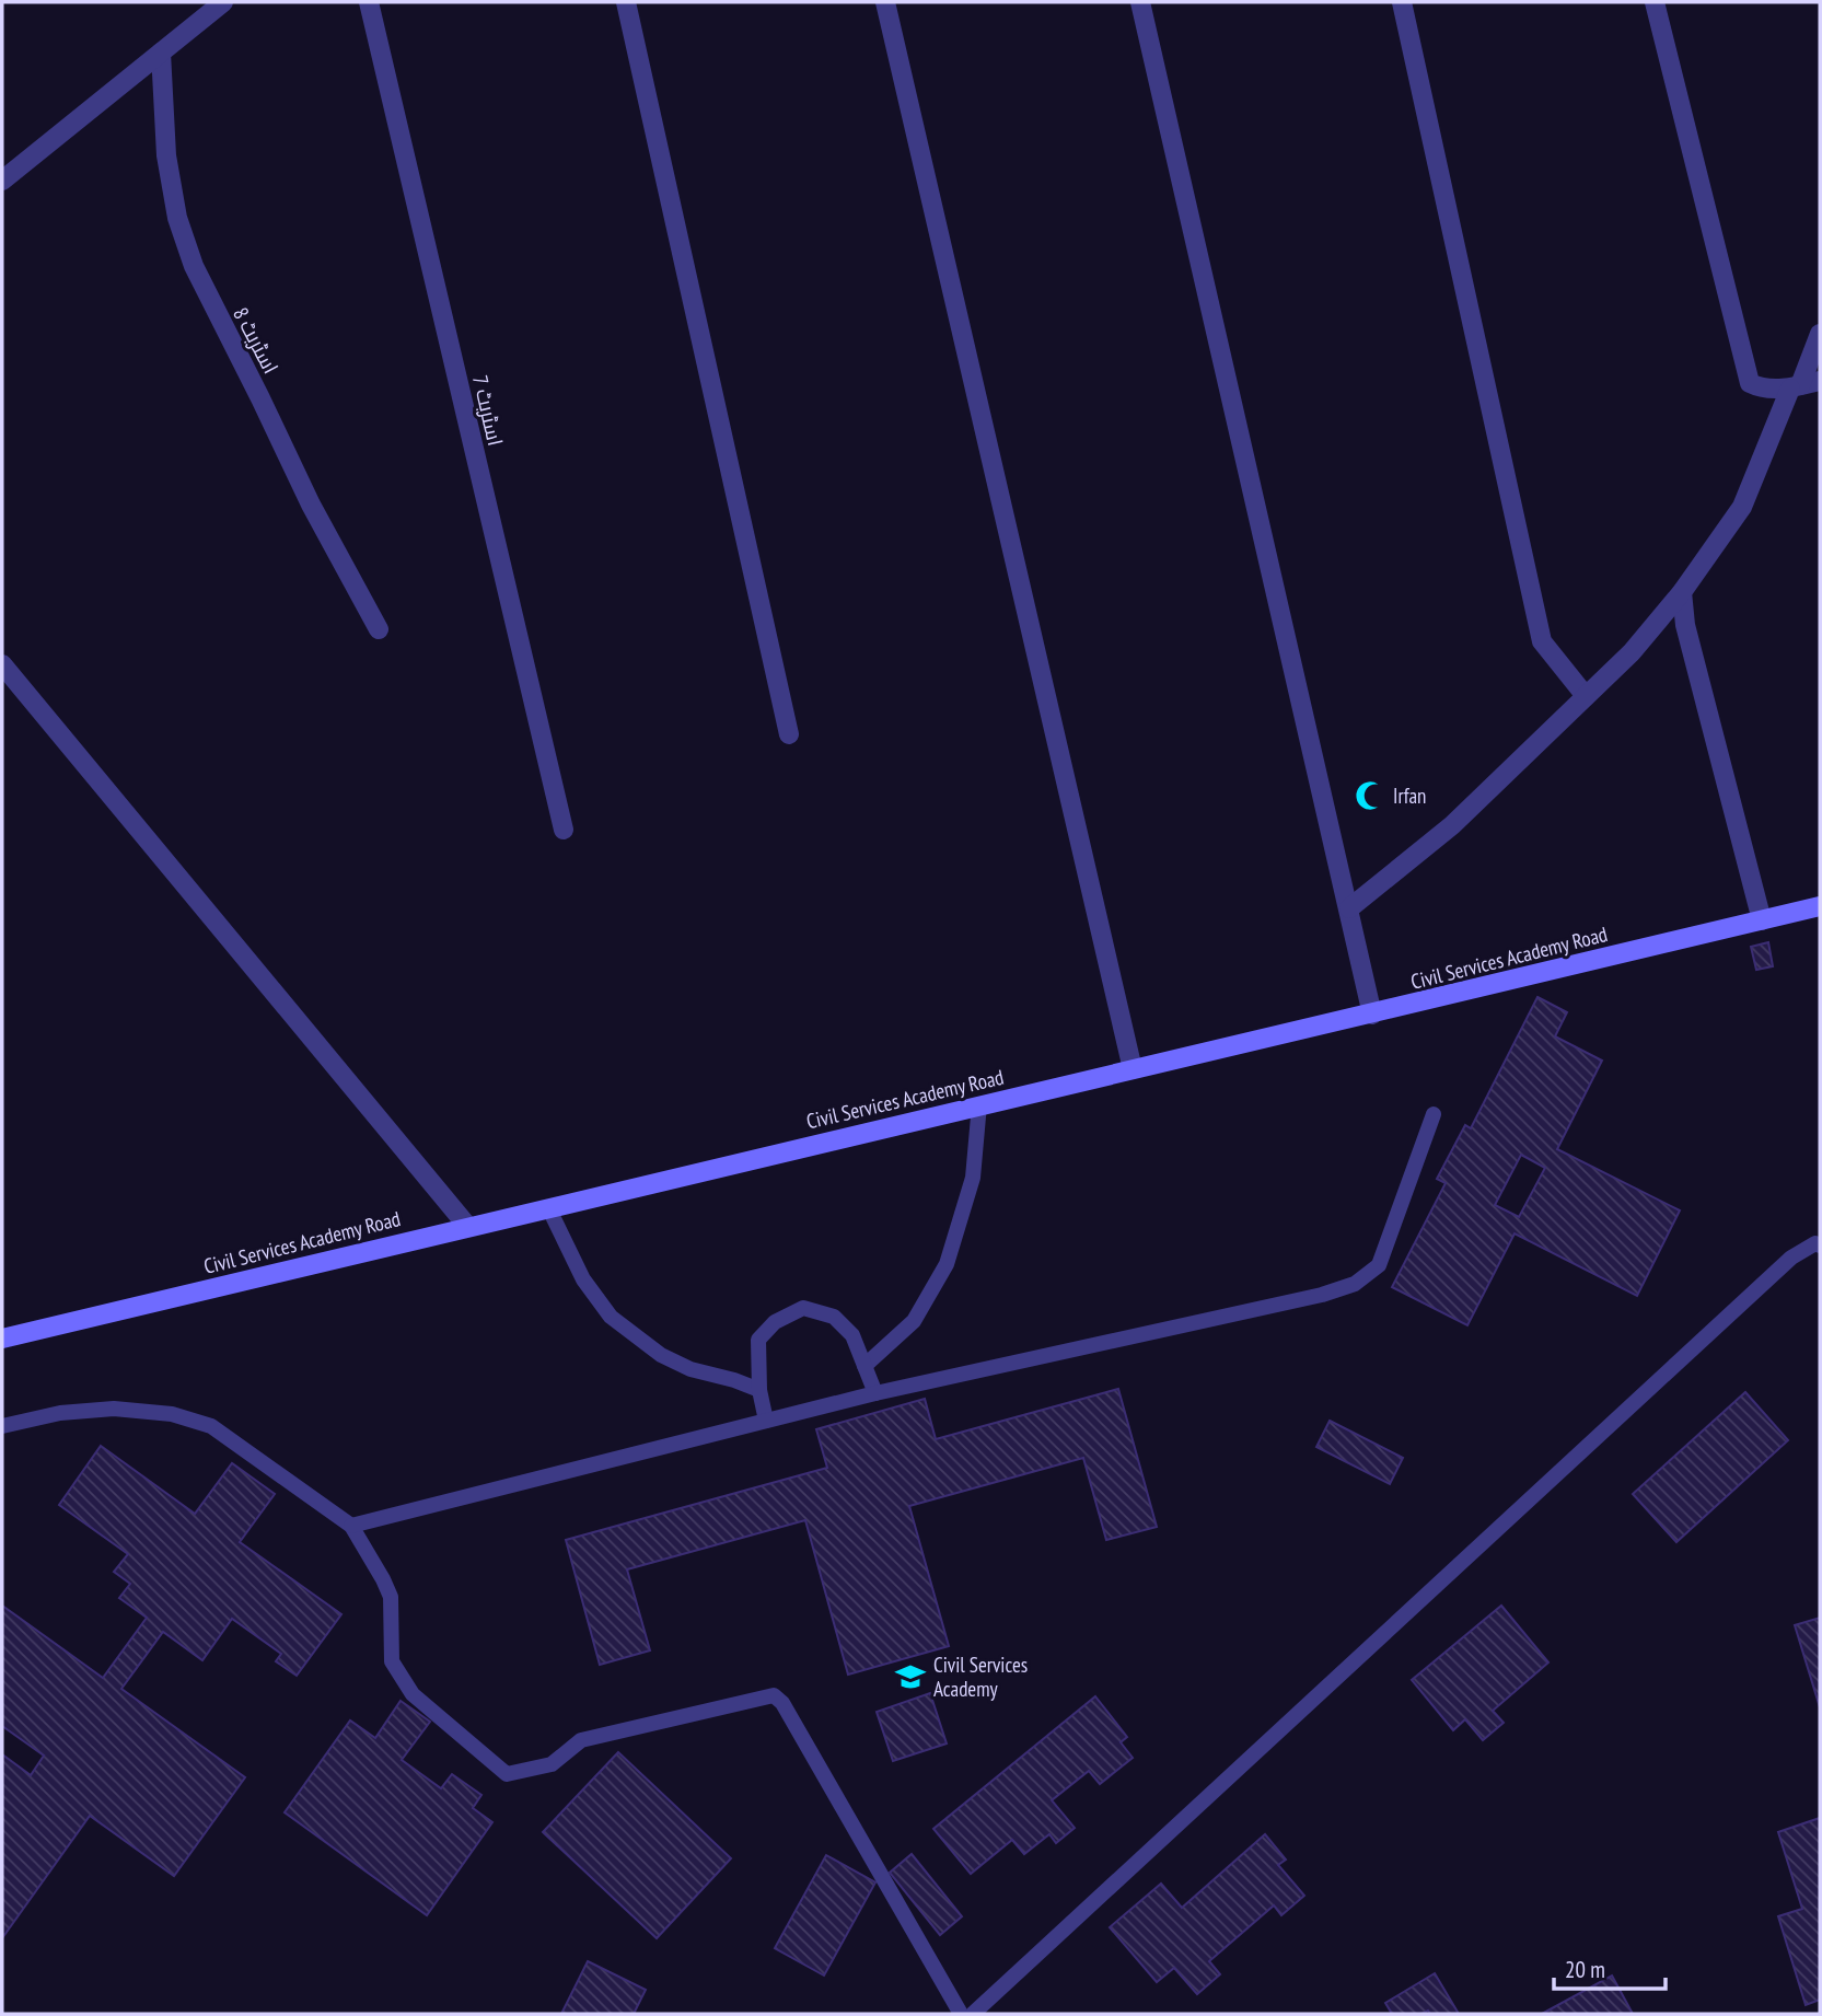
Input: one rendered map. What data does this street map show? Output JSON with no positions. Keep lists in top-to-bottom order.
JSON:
{
  "streets": {
    "street": ["اسٹریٹ 8", "اسٹریٹ 7", "Civil Services Academy Road"]
  },
  "places": {
    "mosque": ["Irfan"],
    "school or university": ["Civil Services Academy"]
  },
  "scale_bar": "20 m"
}
